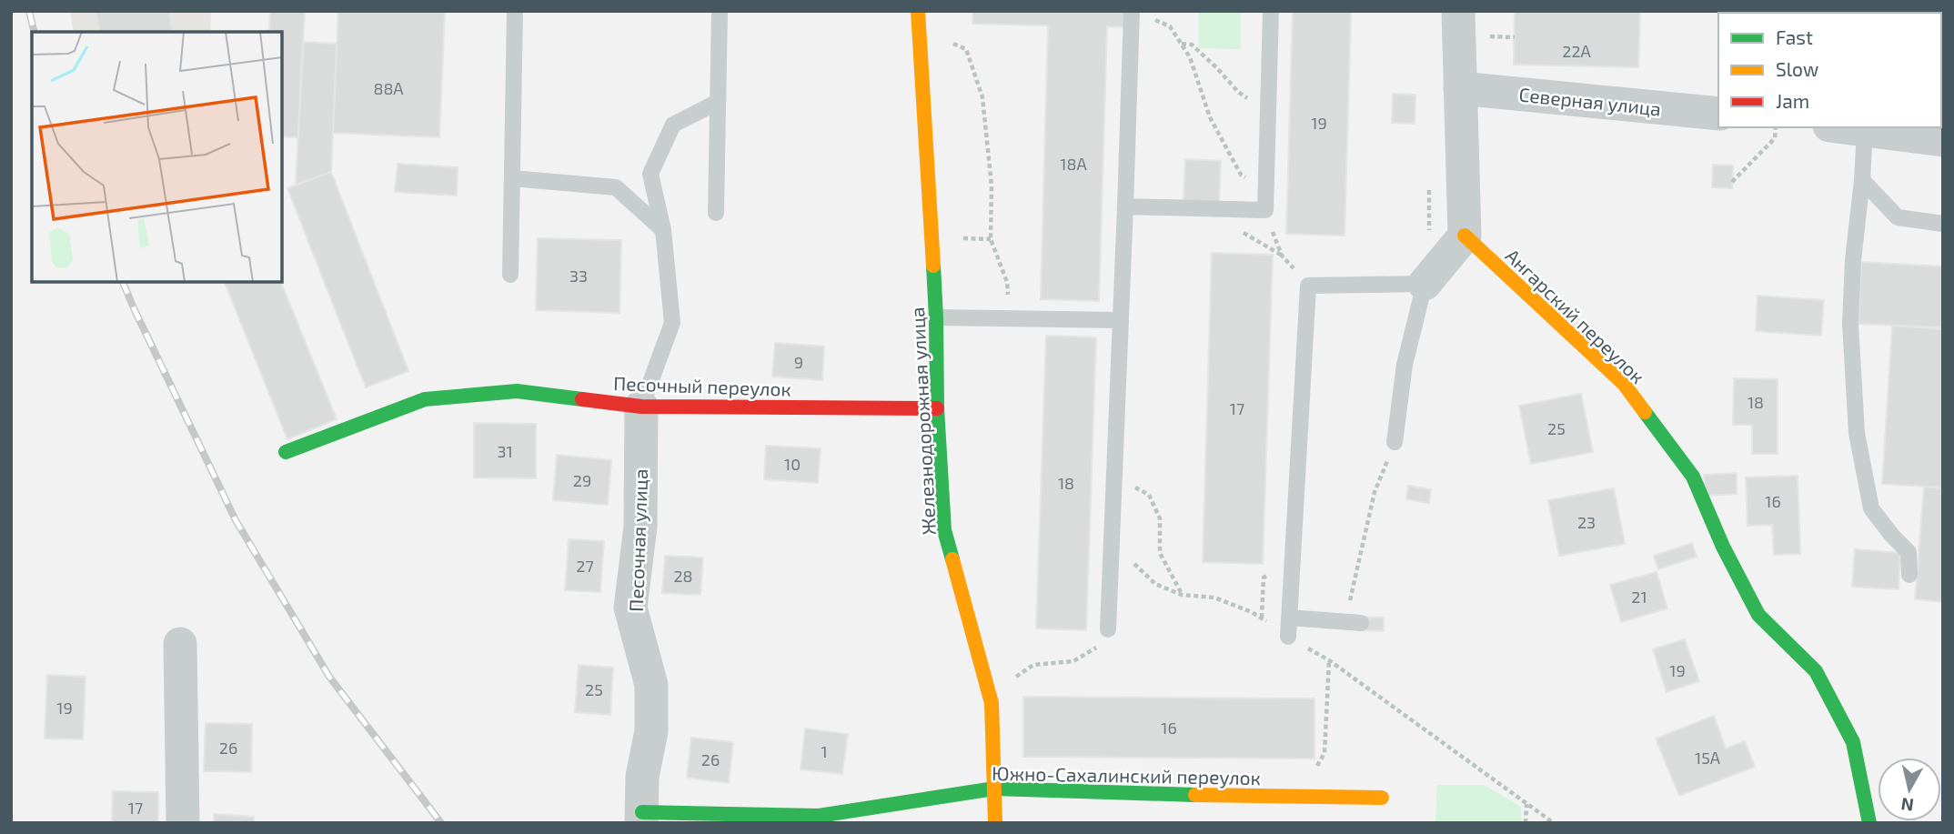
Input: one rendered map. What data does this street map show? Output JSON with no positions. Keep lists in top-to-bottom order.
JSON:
{
  "streets": {
    "street": [
      "Северная улица",
      "Ангарский переулок",
      "Песочный переулок",
      "Железнодорожная улица",
      "Песочная улица",
      "Южно-Сахалинский переулок"
    ]
  },
  "crossings": [
    ["Песочный переулок", "Железнодорожная улица"],
    ["Песочный переулок", "Песочная улица"],
    ["Железнодорожная улица", "Южно-Сахалинский переулок"],
    ["Песочная улица", "Южно-Сахалинский переулок"]
  ],
  "house_numbers": [
    "22А",
    "88А",
    "19",
    "18А",
    "33",
    "9",
    "18",
    "17",
    "25",
    "31",
    "10",
    "29",
    "18",
    "16",
    "23",
    "27",
    "28",
    "21",
    "19",
    "25",
    "19",
    "16",
    "26",
    "1",
    "15А",
    "26",
    "17"
  ],
  "legend": ["Fast", "Slow", "Jam"],
  "north": "bottom"
}
